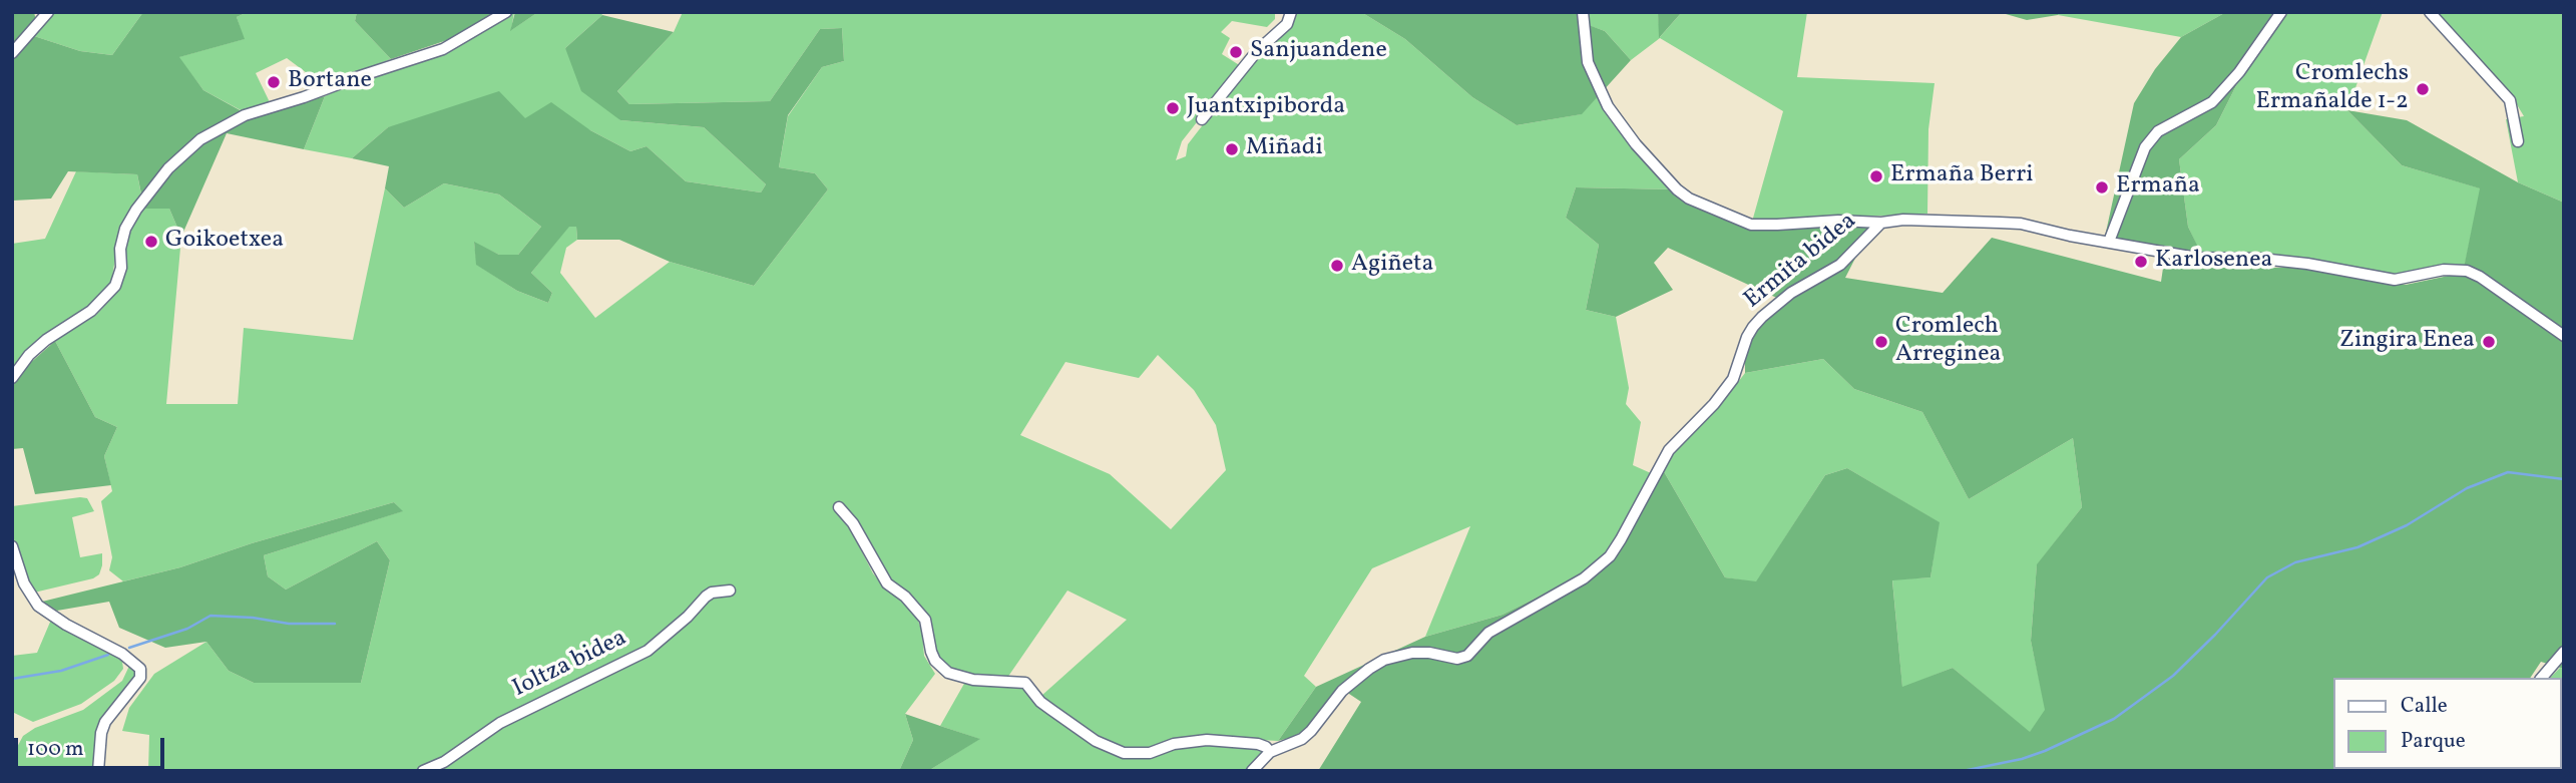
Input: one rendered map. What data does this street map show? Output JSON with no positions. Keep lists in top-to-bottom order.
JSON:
{
  "streets": {
    "street": ["Ermita bidea", "Ioltza bidea"]
  },
  "places": [
    "Sanjuandene",
    "Bortane",
    "Cromlechs Ermañalde 1-2",
    "Juantxipiborda",
    "Miñadi",
    "Ermaña Berri",
    "Ermaña",
    "Goikoetxea",
    "Karlosenea",
    "Agiñeta",
    "Cromlech Arreginea",
    "Zingira Enea"
  ],
  "legend": ["Calle", "Parque"],
  "scale_bar": "100 m"
}
